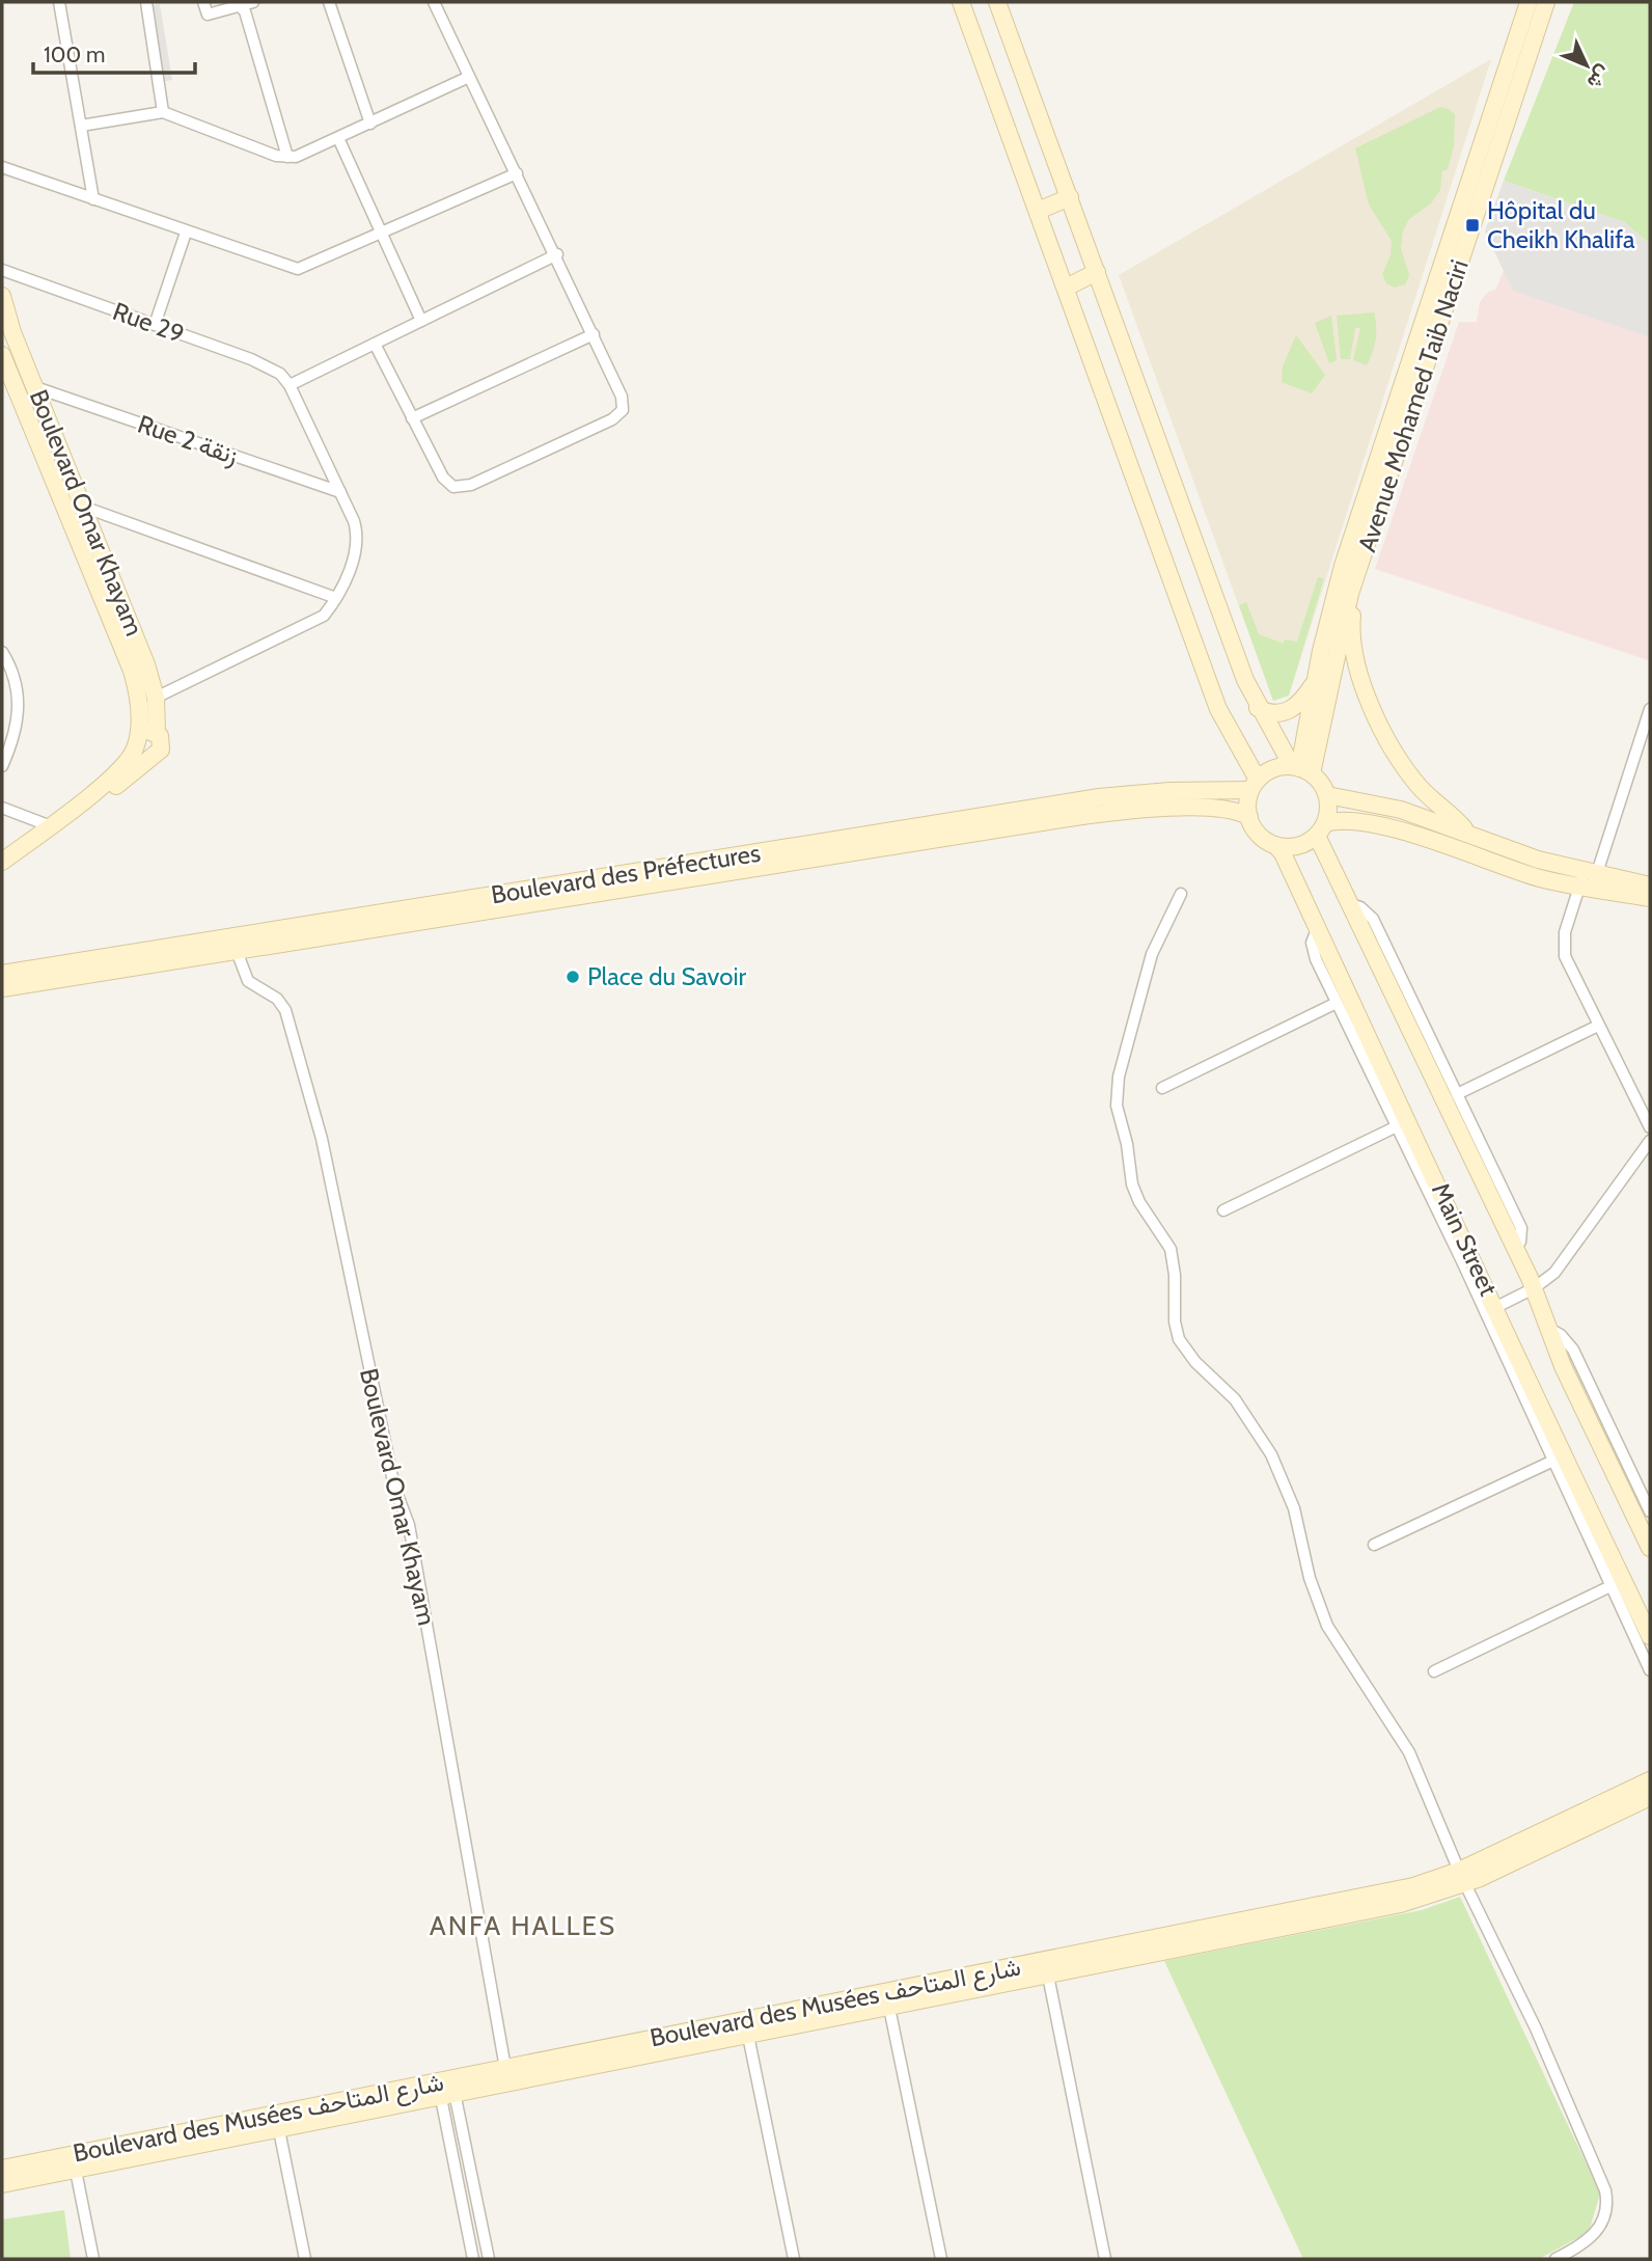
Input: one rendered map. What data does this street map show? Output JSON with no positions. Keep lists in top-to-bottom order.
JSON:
{
  "streets": {
    "street": [
      "Rue 29",
      "Avenue Mohamed Taib Naciri",
      "Rue 2 زنقة",
      "Boulevard Omar Khayam",
      "Boulevard des Préfectures",
      "Main Street",
      "Boulevard des Musées شارع المتاحف"
    ]
  },
  "crossings": [
    ["Avenue Mohamed Taib Naciri", "Boulevard des Préfectures"],
    ["Avenue Mohamed Taib Naciri", "Main Street"],
    ["Rue 2 زنقة", "Boulevard Omar Khayam"],
    ["Boulevard Omar Khayam", "Boulevard des Préfectures"],
    ["Boulevard Omar Khayam", "Boulevard des Musées شارع المتاحف"],
    ["Boulevard des Préfectures", "Main Street"]
  ],
  "districts": ["ANFA HALLES"],
  "places": {
    "transit": ["Hôpital du Cheikh Khalifa"],
    "other": ["Place du Savoir"]
  },
  "scale_bar": "100 m",
  "north": "bottom right"
}
